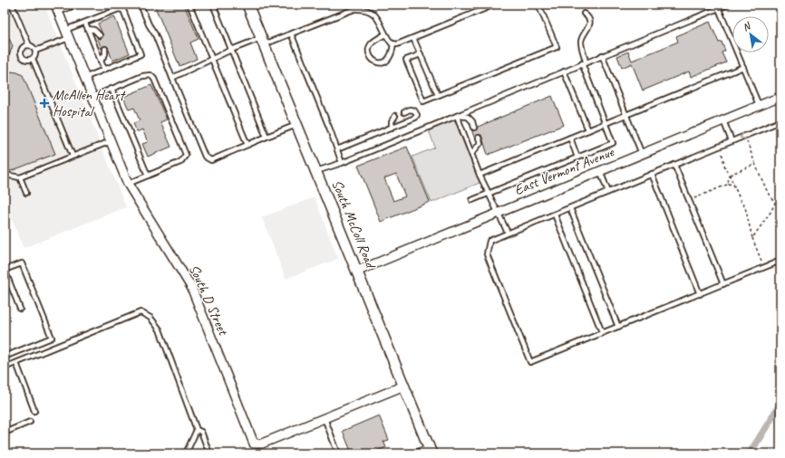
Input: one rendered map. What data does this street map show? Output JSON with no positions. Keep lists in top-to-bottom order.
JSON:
{
  "streets": {
    "street": ["East Vermont Avenue", "South McColl Road", "South D Street"]
  },
  "crossings": [
    ["East Vermont Avenue", "South McColl Road"],
    ["South McColl Road", "South D Street"]
  ],
  "places": {
    "health": ["McAllen Heart Hospital"]
  },
  "north": "top left"
}
